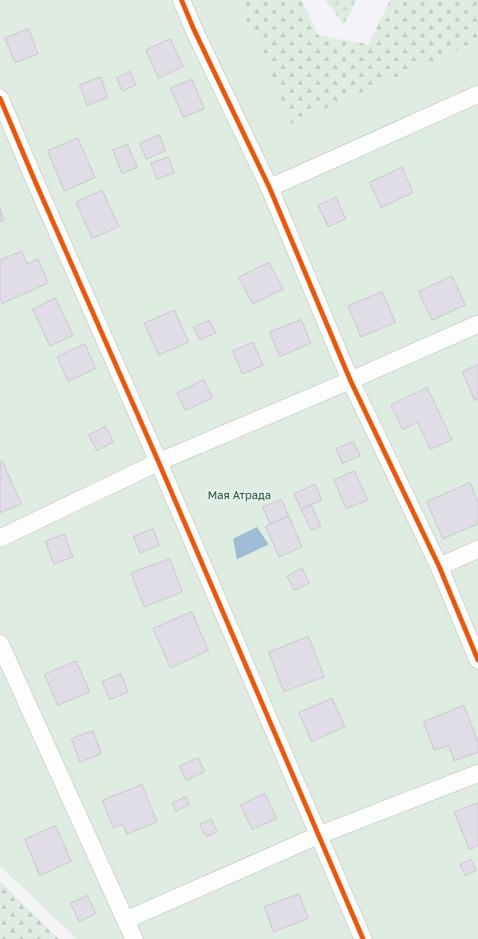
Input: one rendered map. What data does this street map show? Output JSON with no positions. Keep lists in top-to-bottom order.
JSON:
{
  "parks": ["Мая Атрада"]
}
